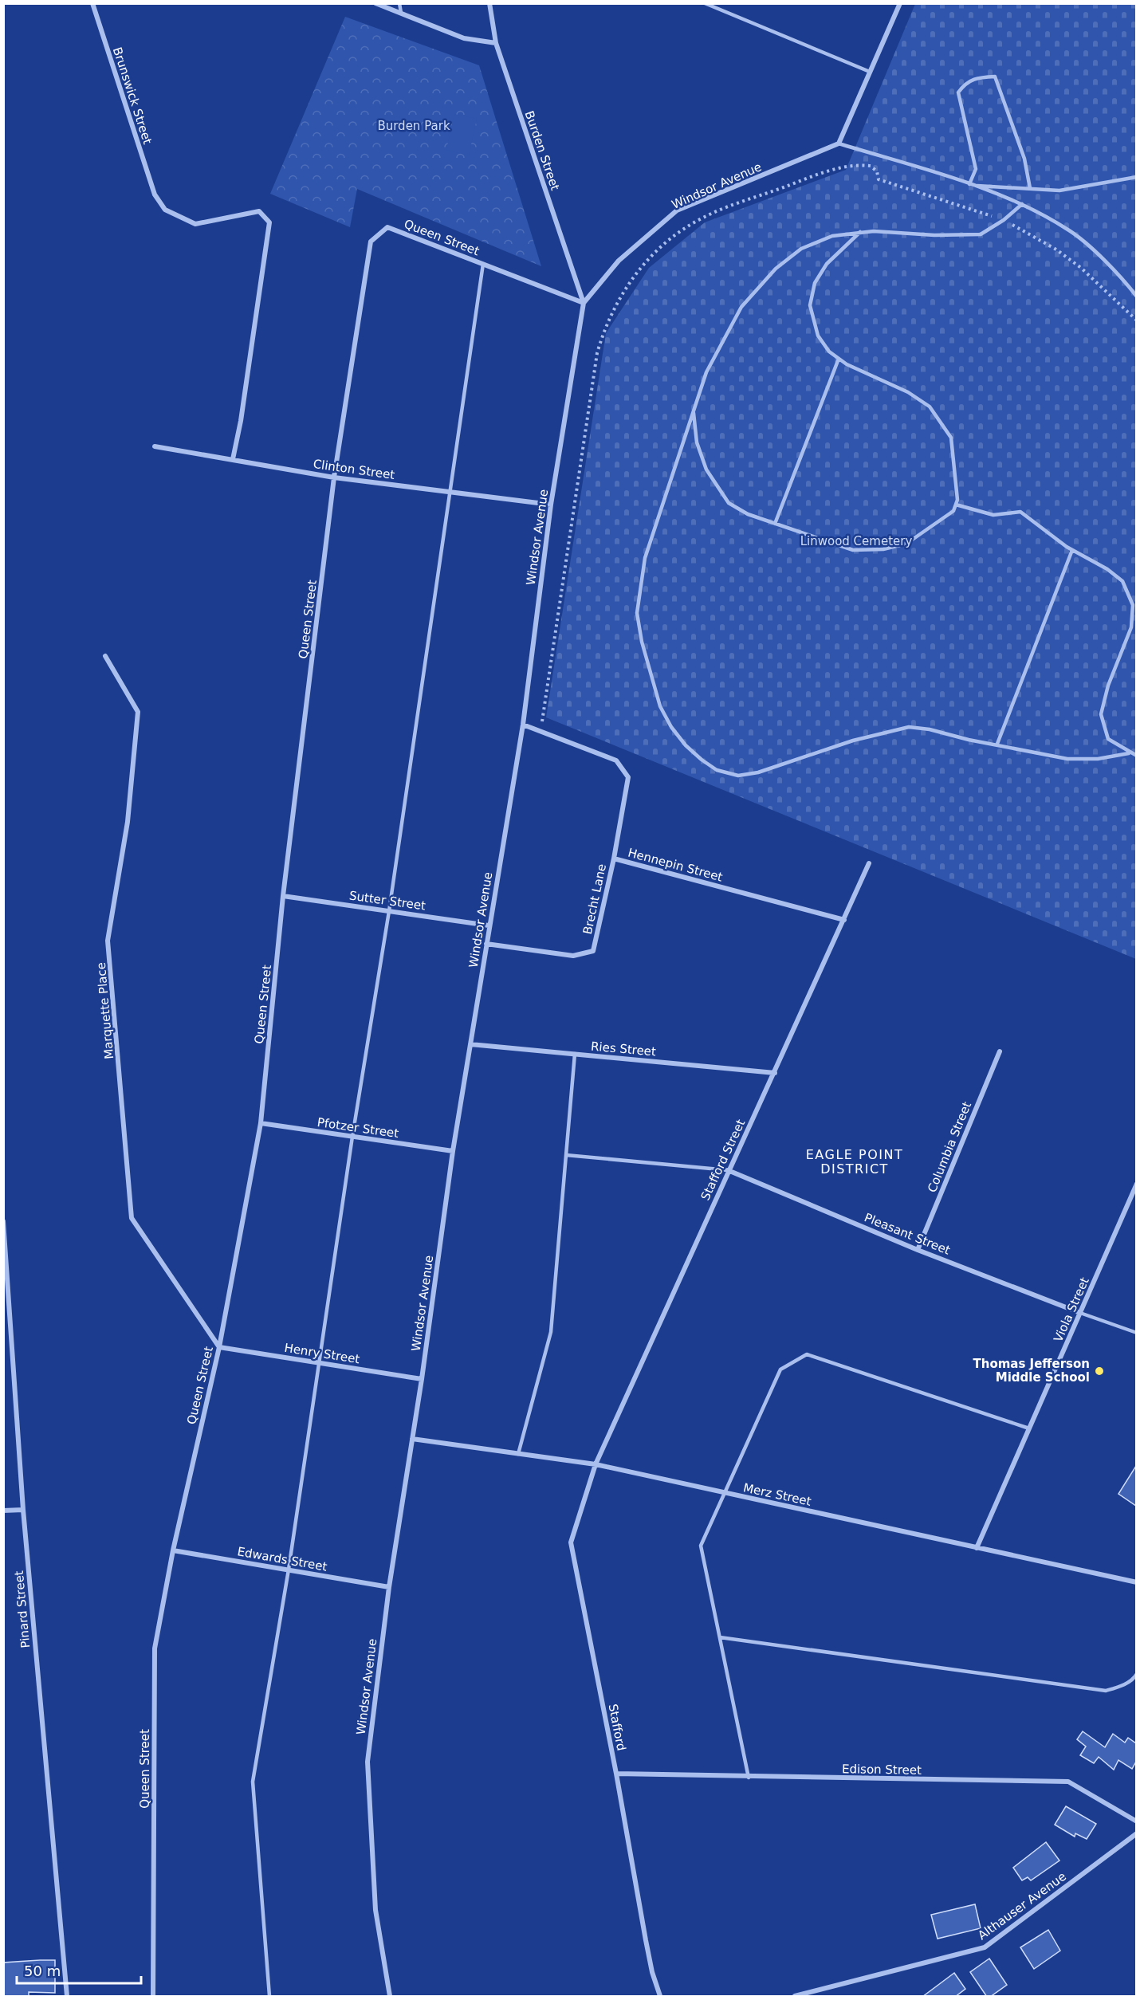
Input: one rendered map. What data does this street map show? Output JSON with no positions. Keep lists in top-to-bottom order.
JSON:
{
  "streets": {
    "street": [
      "Brunswick Street",
      "Burden Street",
      "Windsor Avenue",
      "Queen Street",
      "Clinton Street",
      "Hennepin Street",
      "Brecht Lane",
      "Sutter Street",
      "Marquette Place",
      "Ries Street",
      "Pfotzer Street",
      "Columbia Street",
      "Stafford Street",
      "Pleasant Street",
      "Viola Street",
      "Henry Street",
      "Merz Street",
      "Edwards Street",
      "Pinard Street",
      "Stafford",
      "Edison Street",
      "Althauser Avenue"
    ]
  },
  "crossings": [
    ["Brunswick Street", "Clinton Street"],
    ["Burden Street", "Windsor Avenue"],
    ["Burden Street", "Queen Street"],
    ["Windsor Avenue", "Queen Street"],
    ["Windsor Avenue", "Clinton Street"],
    ["Windsor Avenue", "Hennepin Street"],
    ["Windsor Avenue", "Brecht Lane"],
    ["Windsor Avenue", "Sutter Street"],
    ["Windsor Avenue", "Ries Street"],
    ["Windsor Avenue", "Pfotzer Street"],
    ["Windsor Avenue", "Henry Street"],
    ["Windsor Avenue", "Merz Street"],
    ["Windsor Avenue", "Edwards Street"],
    ["Queen Street", "Clinton Street"],
    ["Queen Street", "Sutter Street"],
    ["Queen Street", "Marquette Place"],
    ["Queen Street", "Pfotzer Street"],
    ["Queen Street", "Henry Street"],
    ["Queen Street", "Edwards Street"],
    ["Hennepin Street", "Brecht Lane"],
    ["Hennepin Street", "Stafford Street"],
    ["Marquette Place", "Henry Street"],
    ["Ries Street", "Stafford Street"],
    ["Columbia Street", "Pleasant Street"],
    ["Stafford Street", "Pleasant Street"],
    ["Stafford Street", "Merz Street"],
    ["Stafford Street", "Stafford"],
    ["Pleasant Street", "Viola Street"],
    ["Viola Street", "Merz Street"],
    ["Merz Street", "Stafford"],
    ["Stafford", "Edison Street"]
  ],
  "districts": ["EAGLE POINT DISTRICT"],
  "parks": ["Burden Park", "Linwood Cemetery"],
  "places": ["Thomas Jefferson Middle School"],
  "scale_bar": "50 m"
}
